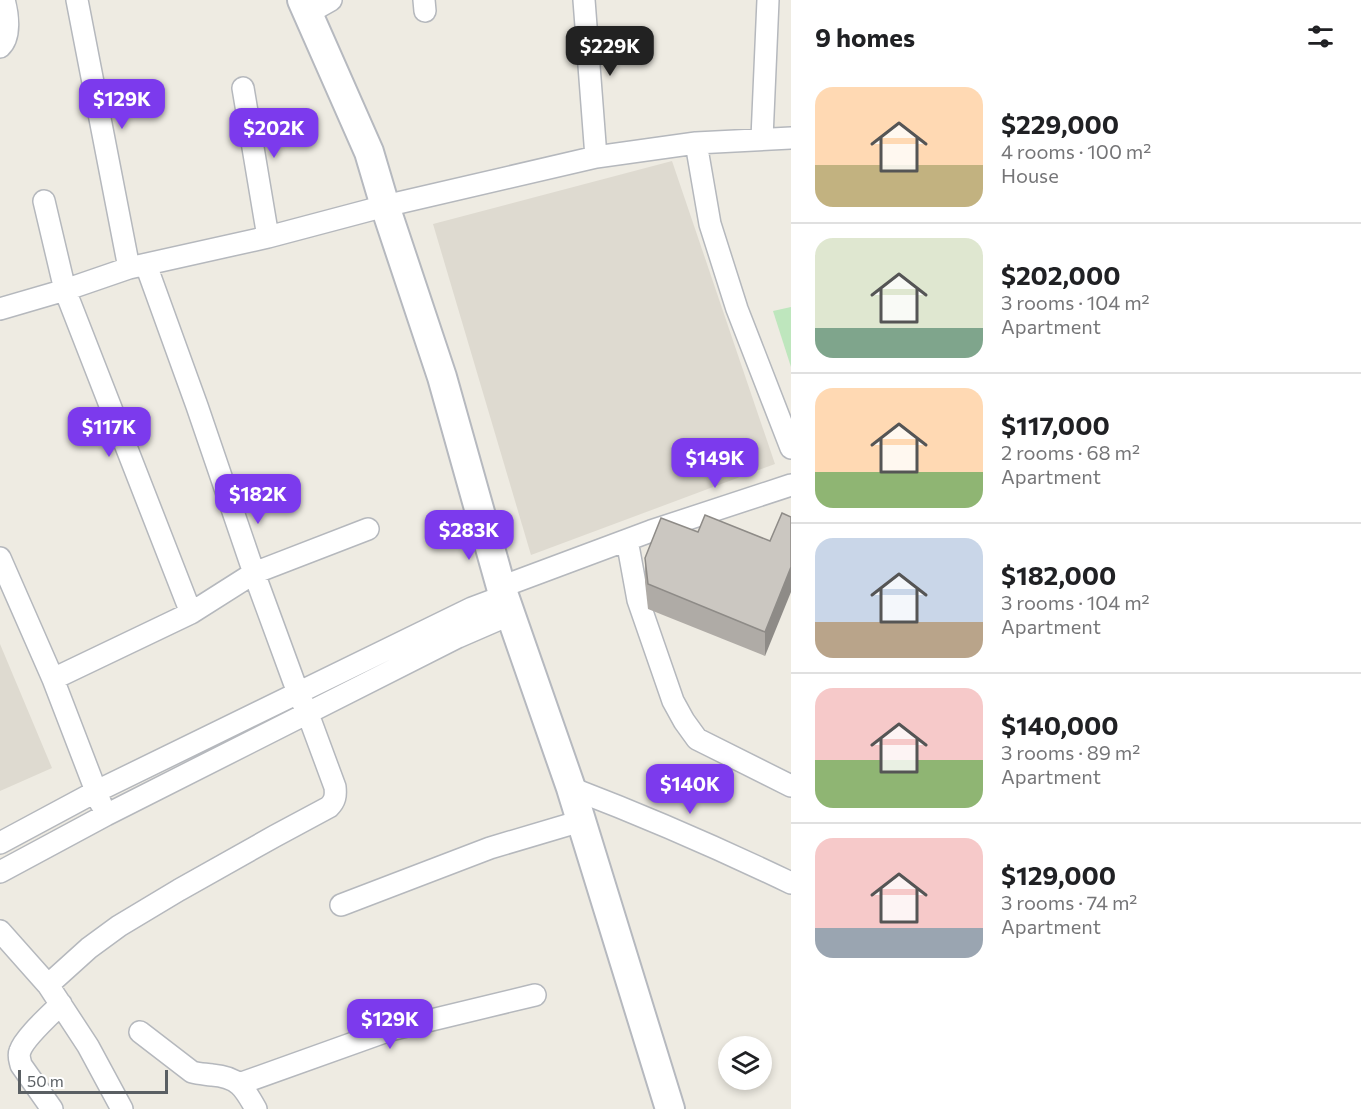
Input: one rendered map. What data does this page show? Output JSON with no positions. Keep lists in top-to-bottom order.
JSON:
{
  "scale_bar": "50 m",
  "page": {
    "heading": "9 homes",
    "price": [
      "$229K",
      "$129K",
      "$202K",
      "$117K",
      "$149K",
      "$182K",
      "$283K",
      "$140K",
      "$129K"
    ],
    "list": [
      {
        "name": "$229,000",
        "note": "4 rooms · 100 m² · House"
      },
      {
        "name": "$202,000",
        "note": "3 rooms · 104 m² · Apartment"
      },
      {
        "name": "$117,000",
        "note": "2 rooms · 68 m² · Apartment"
      },
      {
        "name": "$182,000",
        "note": "3 rooms · 104 m² · Apartment"
      },
      {
        "name": "$140,000",
        "note": "3 rooms · 89 m² · Apartment"
      },
      {
        "name": "$129,000",
        "note": "3 rooms · 74 m² · Apartment"
      }
    ],
    "scale": "50 m"
  }
}
